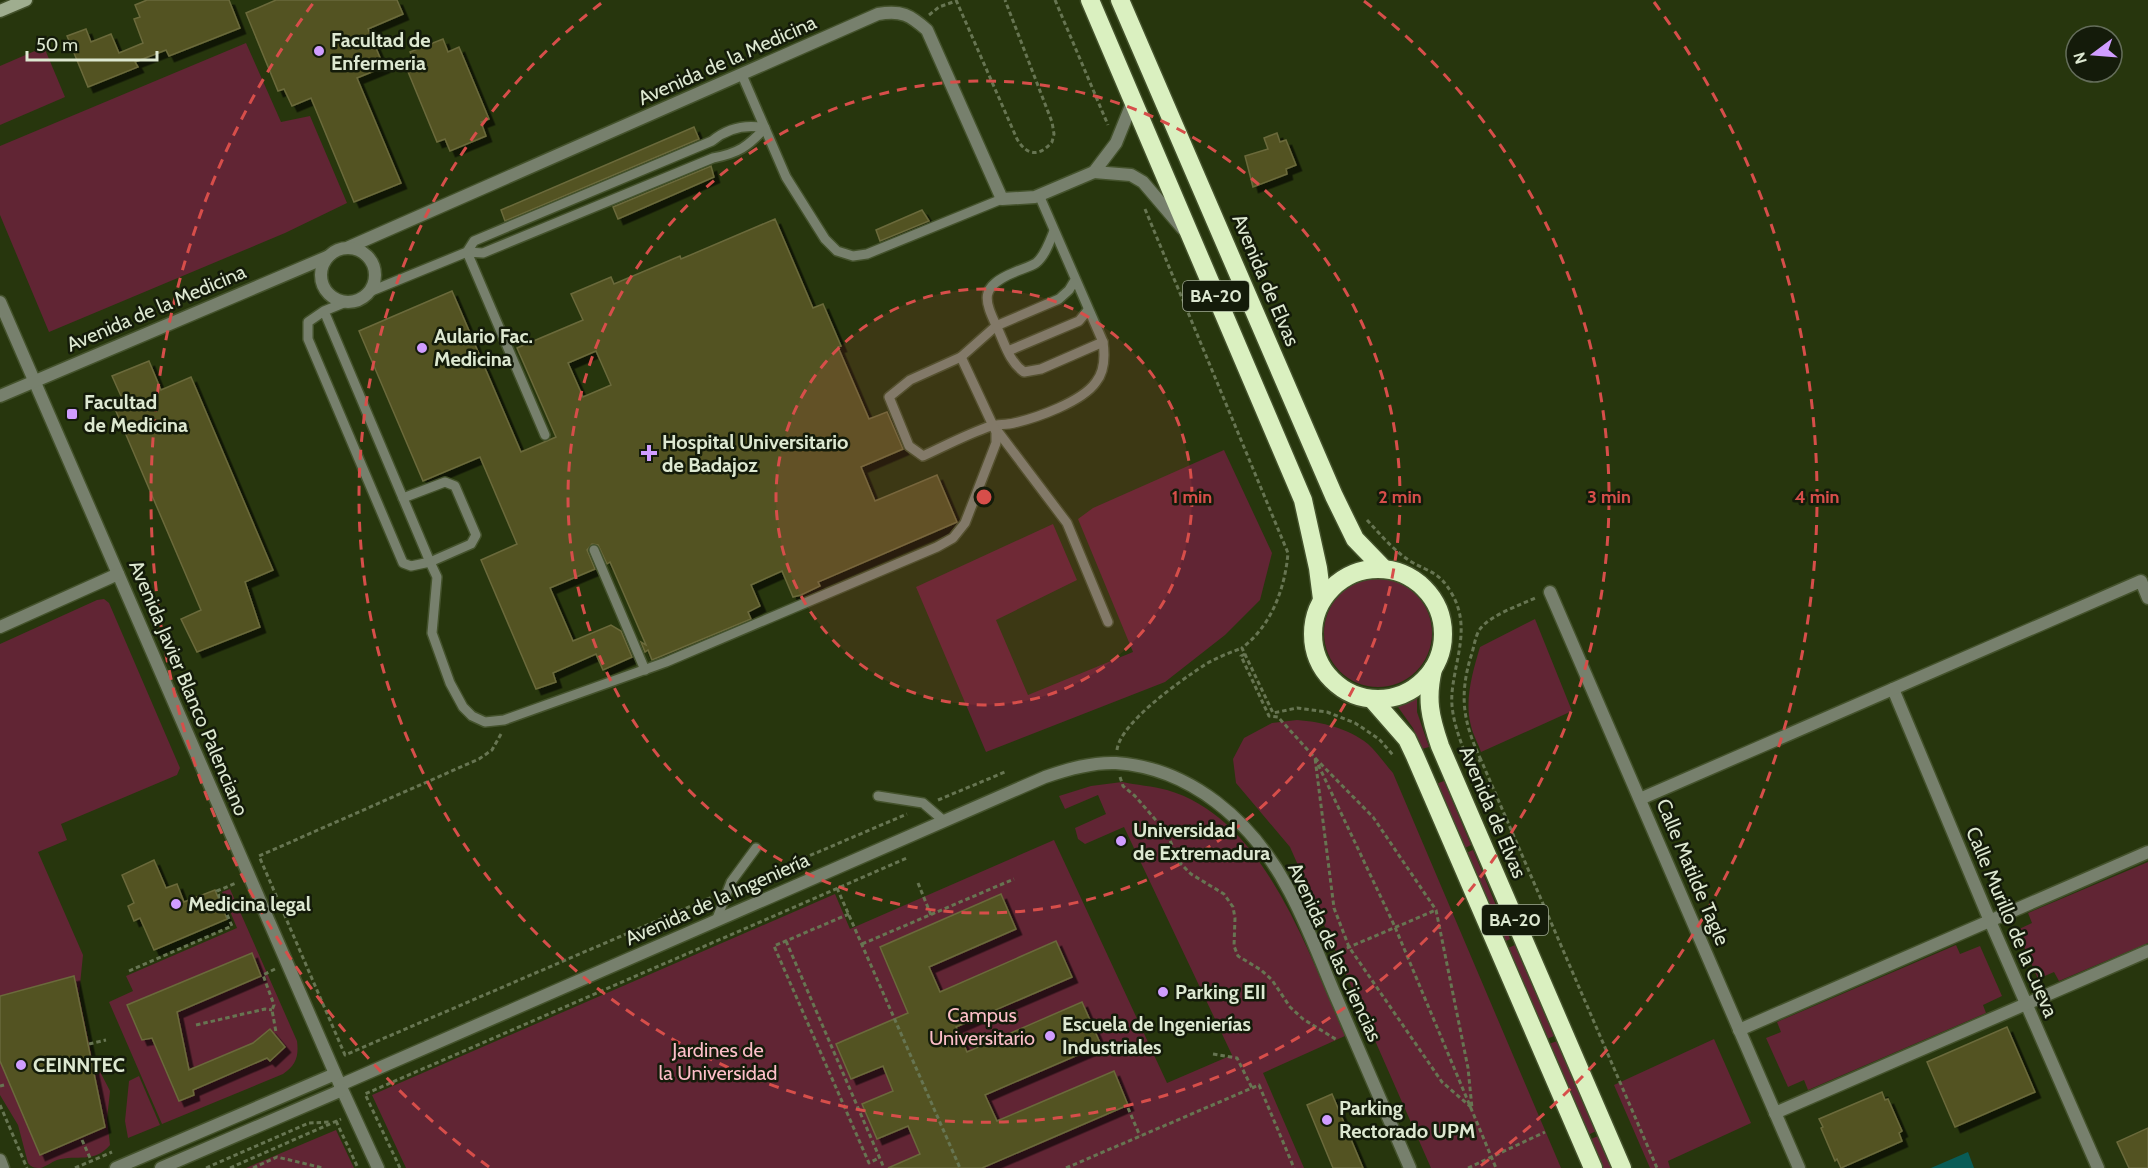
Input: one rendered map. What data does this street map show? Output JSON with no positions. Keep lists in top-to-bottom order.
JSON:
{
  "streets": {
    "highway": ["Avenida de Elvas", "BA-20"],
    "street": [
      "Avenida de la Medicina",
      "Avenida Javier Blanco Palenciano",
      "Calle Matilde Tagle",
      "Avenida de la Ingeniería",
      "Calle Murillo de la Cueva",
      "Avenida de las Ciencias"
    ]
  },
  "crossings": [
    ["Avenida de la Medicina", "Avenida Javier Blanco Palenciano"],
    ["Avenida de Elvas", "BA-20"],
    ["Avenida Javier Blanco Palenciano", "Avenida de la Ingeniería"],
    ["Avenida de la Ingeniería", "Avenida de las Ciencias"]
  ],
  "parks": ["Campus Universitario", "Jardines de la Universidad"],
  "places": {
    "other": [
      "Facultad de Enfermeria",
      "Aulario Fac. Medicina",
      "Universidad de Extremadura",
      "Medicina legal",
      "Parking EII",
      "Escuela de Ingenierías Industriales",
      "CEINNTEC",
      "Parking Rectorado UPM"
    ],
    "transit": ["Facultad de Medicina"],
    "health": ["Hospital Universitario de Badajoz"]
  },
  "scale_bar": "50 m",
  "north": "left",
  "rings": [
    "1 min",
    "2 min",
    "3 min",
    "4 min"
  ]
}
